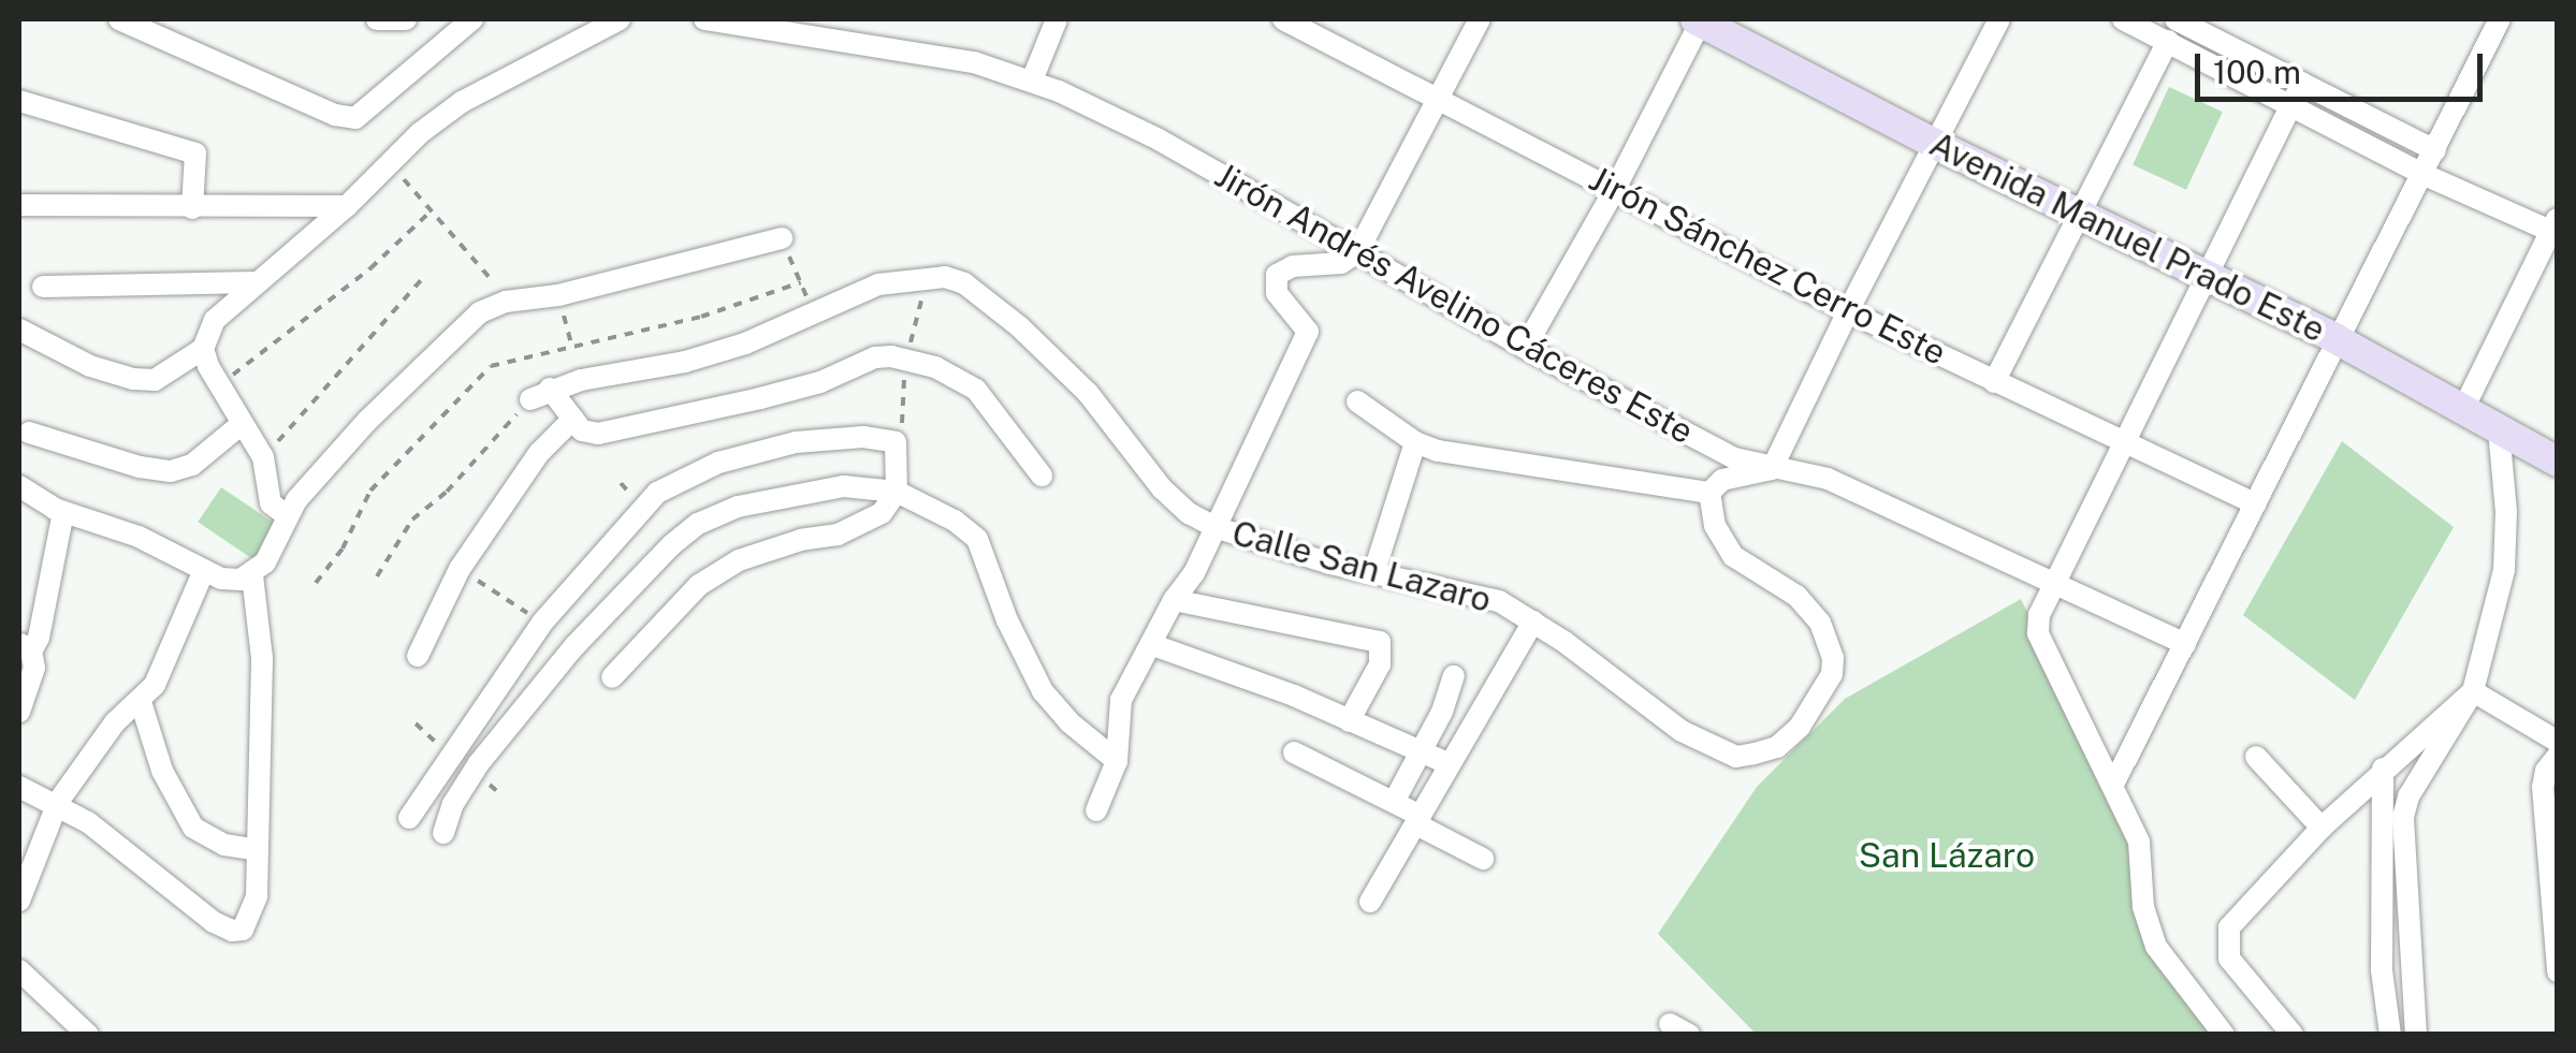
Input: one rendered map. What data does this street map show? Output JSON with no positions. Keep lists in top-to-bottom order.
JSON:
{
  "streets": {
    "street": [
      "Avenida Manuel Prado Este",
      "Jirón Sánchez Cerro Este",
      "Jirón Andrés Avelino Cáceres Este",
      "Calle San Lazaro"
    ]
  },
  "parks": ["San Lázaro"],
  "scale_bar": "100 m"
}
